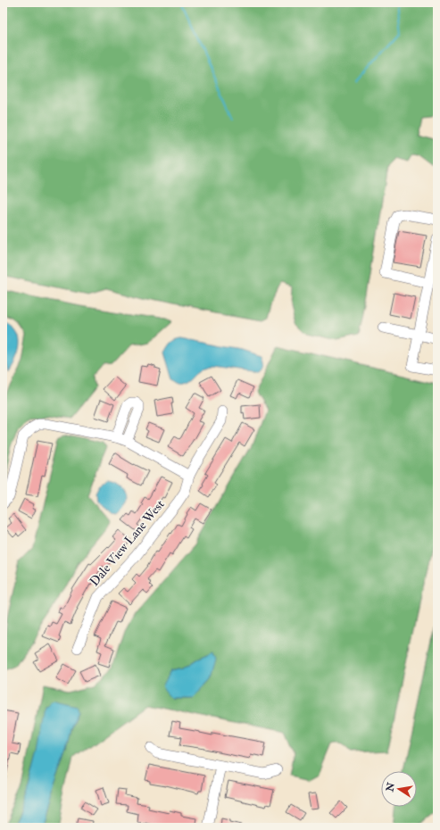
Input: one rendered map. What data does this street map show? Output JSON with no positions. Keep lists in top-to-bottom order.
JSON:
{
  "streets": {
    "street": ["Dale View Lane West"]
  },
  "north": "left"
}
